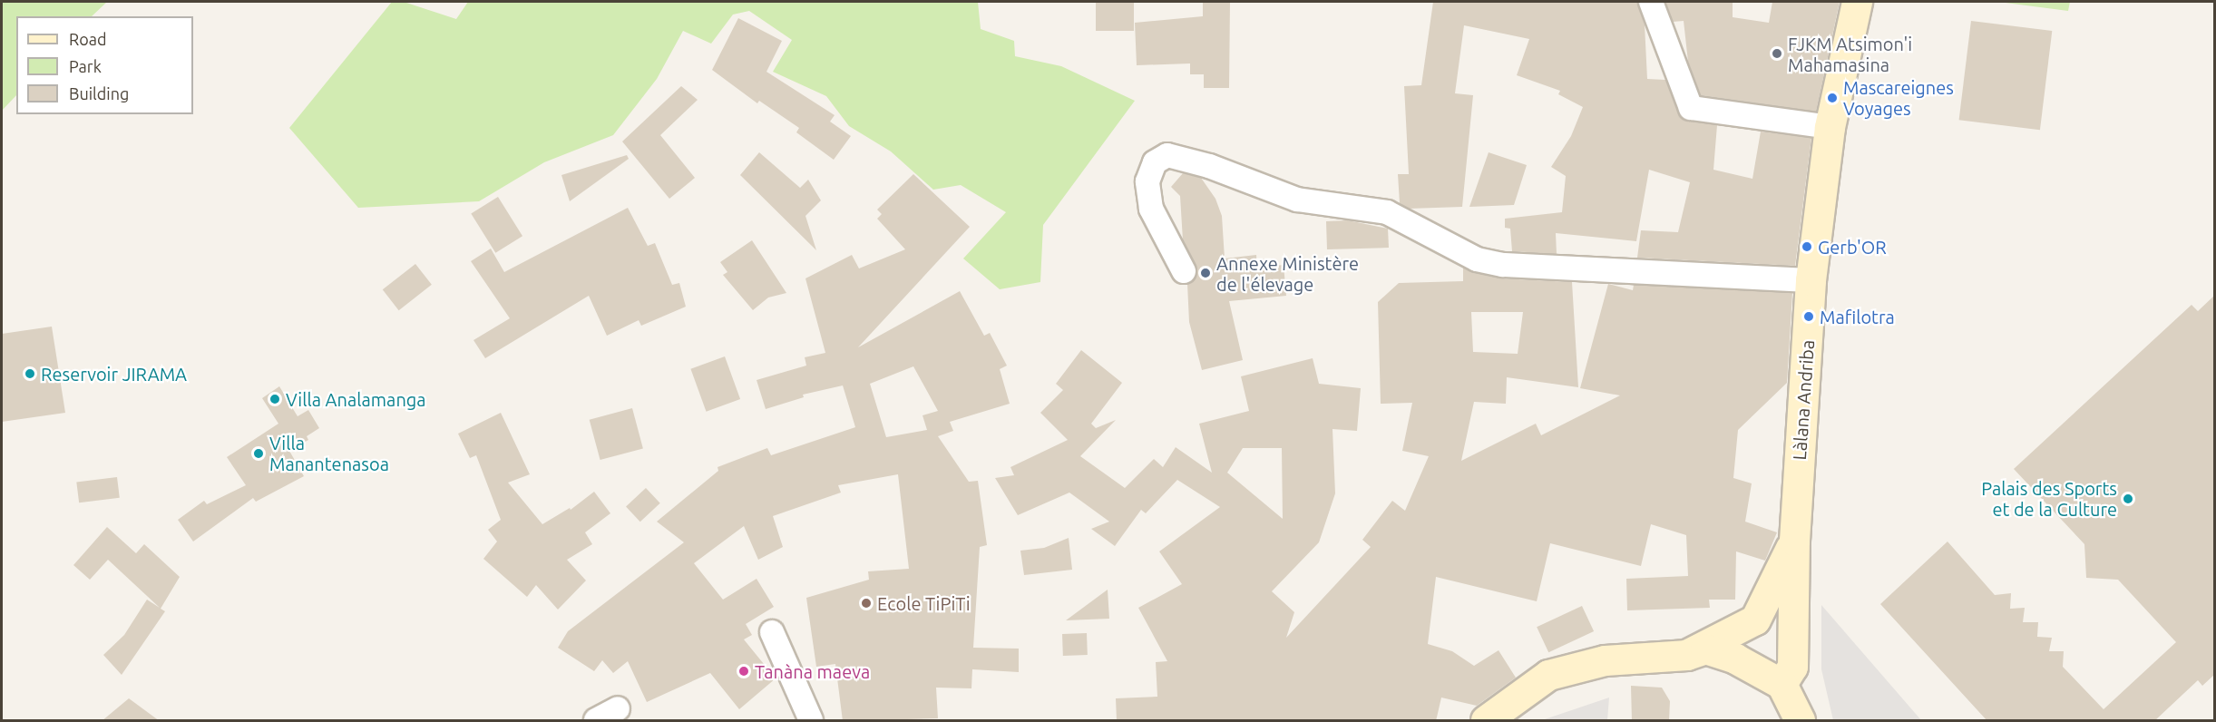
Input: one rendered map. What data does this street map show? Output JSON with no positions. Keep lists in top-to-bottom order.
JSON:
{
  "streets": {
    "street": ["Làlana Andriba"]
  },
  "places": [
    "FJKM Atsimon'i Mahamasina",
    "Mascareignes Voyages",
    "Gerb'OR",
    "Annexe Ministère de l'élevage",
    "Mafilotra",
    "Reservoir JIRAMA",
    "Villa Analamanga",
    "Villa Manantenasoa",
    "Palais des Sports et de la Culture",
    "Ecole TiPiTi",
    "Tanàna maeva"
  ],
  "legend": ["Road", "Park", "Building"]
}
